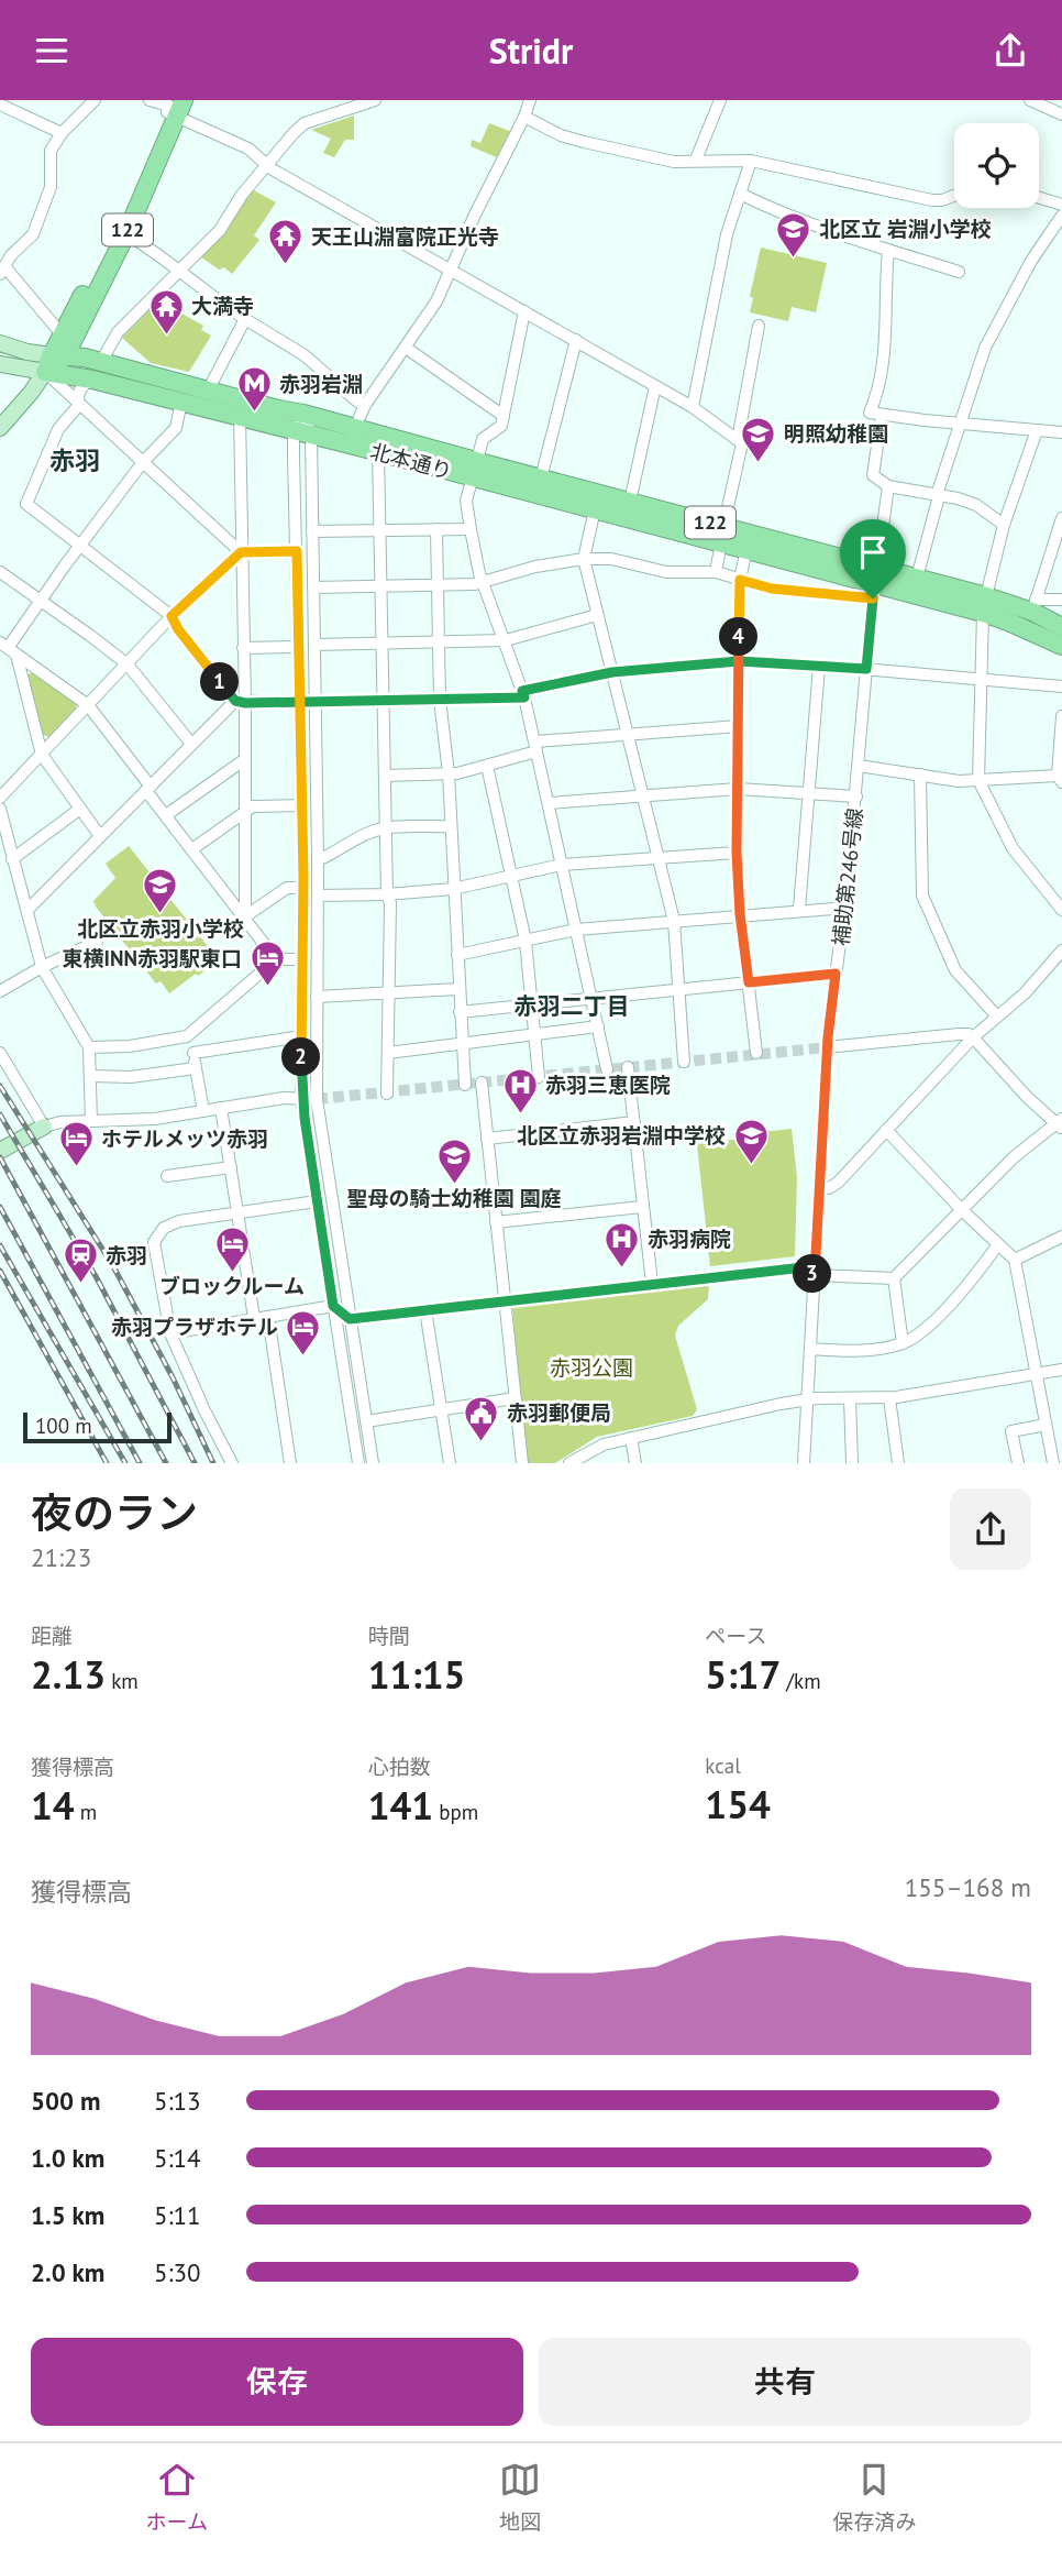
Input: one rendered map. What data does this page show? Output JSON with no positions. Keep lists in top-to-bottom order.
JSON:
{
  "streets": {
    "highway": ["122", "北本通り"],
    "street": ["補助第246号線"]
  },
  "crossings": [
    ["122", "北本通り"],
    ["北本通り", "補助第246号線"]
  ],
  "districts": ["赤羽", "赤羽二丁目"],
  "parks": ["赤羽公園"],
  "places": {
    "school or university": [
      "北区立 岩淵小学校",
      "明照幼稚園",
      "北区立赤羽小学校",
      "北区立赤羽岩淵中学校",
      "聖母の騎士幼稚園 園庭"
    ],
    "temple": ["天王山淵富院正光寺", "大満寺"],
    "metro station": ["赤羽岩淵"],
    "hotel": [
      "東横INN赤羽駅東口",
      "ホテルメッツ赤羽",
      "ブロックルーム",
      "赤羽プラザホテル"
    ],
    "hospital": ["赤羽三恵医院", "赤羽病院"],
    "station": ["赤羽"],
    "public building": ["赤羽郵便局"]
  },
  "scale_bar": "100 m",
  "page": {
    "header": "Stridr",
    "pins": [
      "4",
      "1",
      "2",
      "3"
    ],
    "scale": "100 m",
    "heading": ["夜のラン", "21:23"],
    "stats": [
      ["距離", "2.13 km"],
      ["時間", "11:15"],
      ["ペース", "5:17 /km"],
      ["獲得標高", "14 m"],
      ["心拍数", "141 bpm"],
      ["kcal", "154"]
    ],
    "chart": ["獲得標高", "155–168 m"],
    "list": [
      {
        "name": "500 m",
        "note": "5:13"
      },
      {
        "name": "1.0 km",
        "note": "5:14"
      },
      {
        "name": "1.5 km",
        "note": "5:11"
      },
      {
        "name": "2.0 km",
        "note": "5:30"
      }
    ],
    "buttons": ["保存", "共有"],
    "tabs": ["ホーム", "地図", "保存済み"]
  }
}
